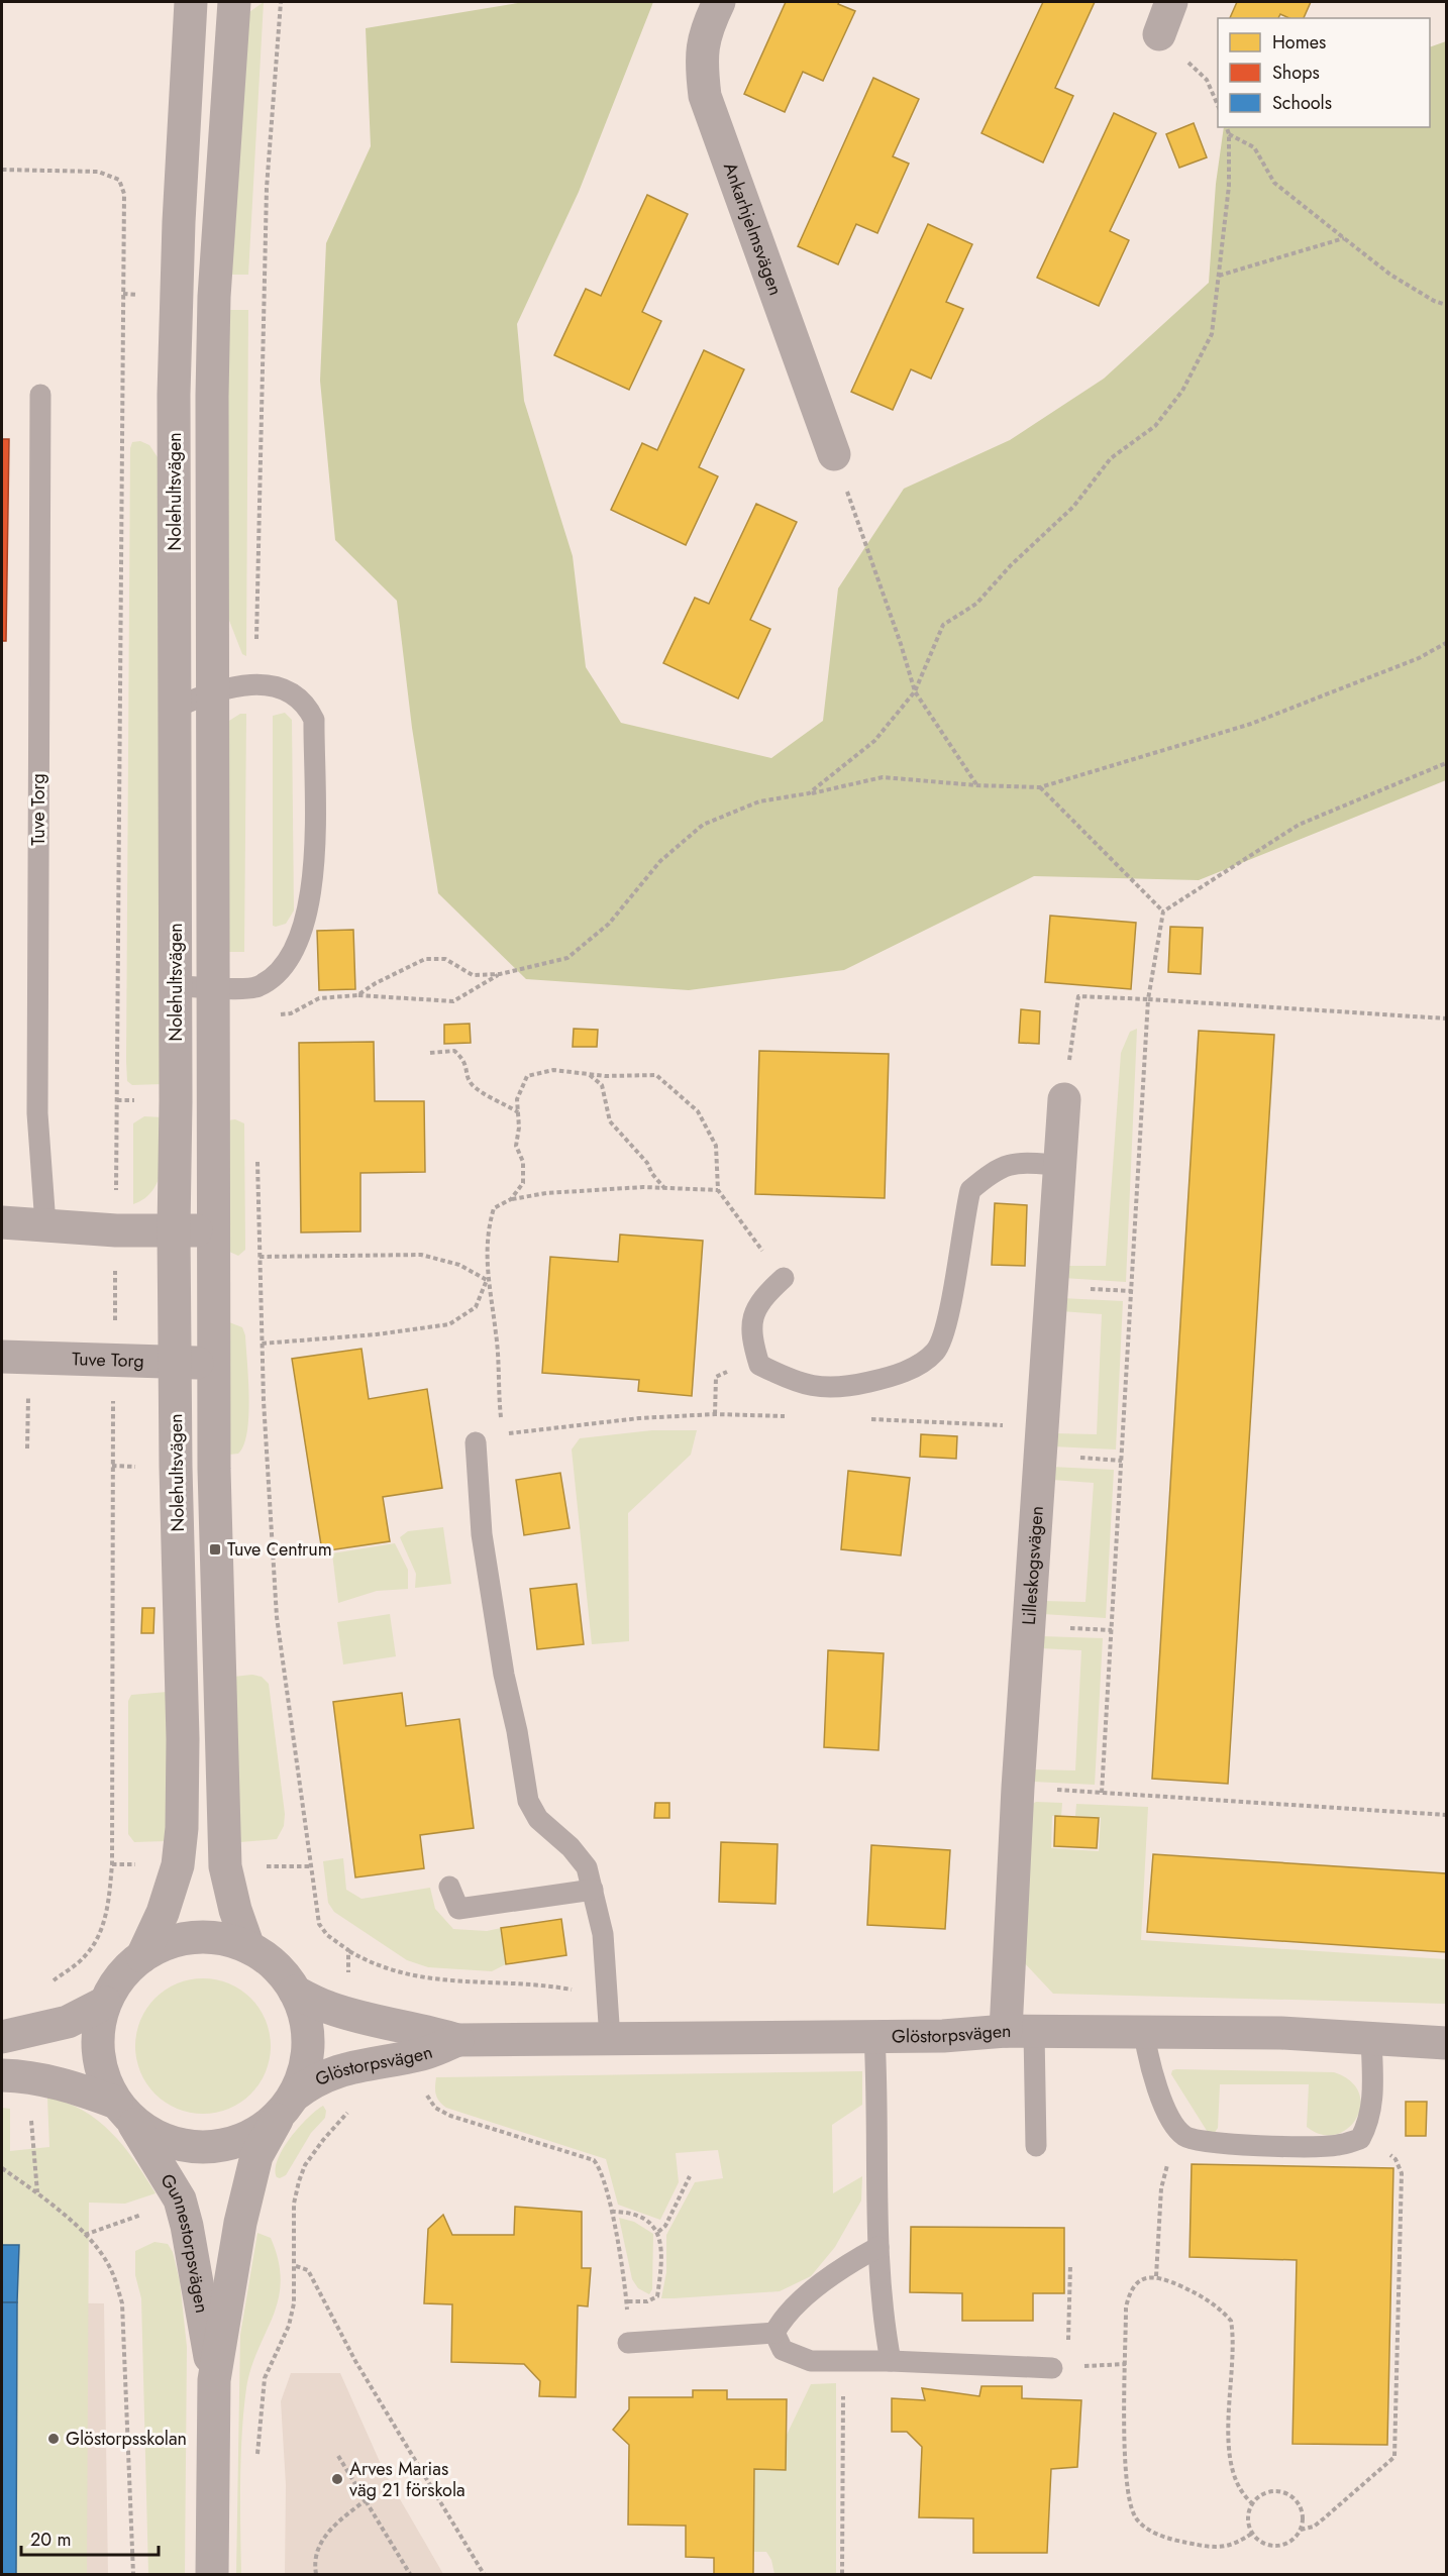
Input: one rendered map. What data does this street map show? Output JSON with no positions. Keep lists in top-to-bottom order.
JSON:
{
  "streets": {
    "street": [
      "Ankarhjelmsvägen",
      "Nolehultsvägen",
      "Tuve Torg",
      "Lilleskogsvägen",
      "Glöstorpsvägen",
      "Gunnestorpsvägen"
    ]
  },
  "crossings": [
    ["Nolehultsvägen", "Tuve Torg"],
    ["Nolehultsvägen", "Glöstorpsvägen"],
    ["Nolehultsvägen", "Gunnestorpsvägen"],
    ["Lilleskogsvägen", "Glöstorpsvägen"],
    ["Glöstorpsvägen", "Gunnestorpsvägen"]
  ],
  "places": {
    "transit": ["Tuve Centrum"],
    "other": ["Glöstorpsskolan", "Arves Marias väg 21 förskola"]
  },
  "legend": ["Homes", "Shops", "Schools"],
  "scale_bar": "20 m"
}
